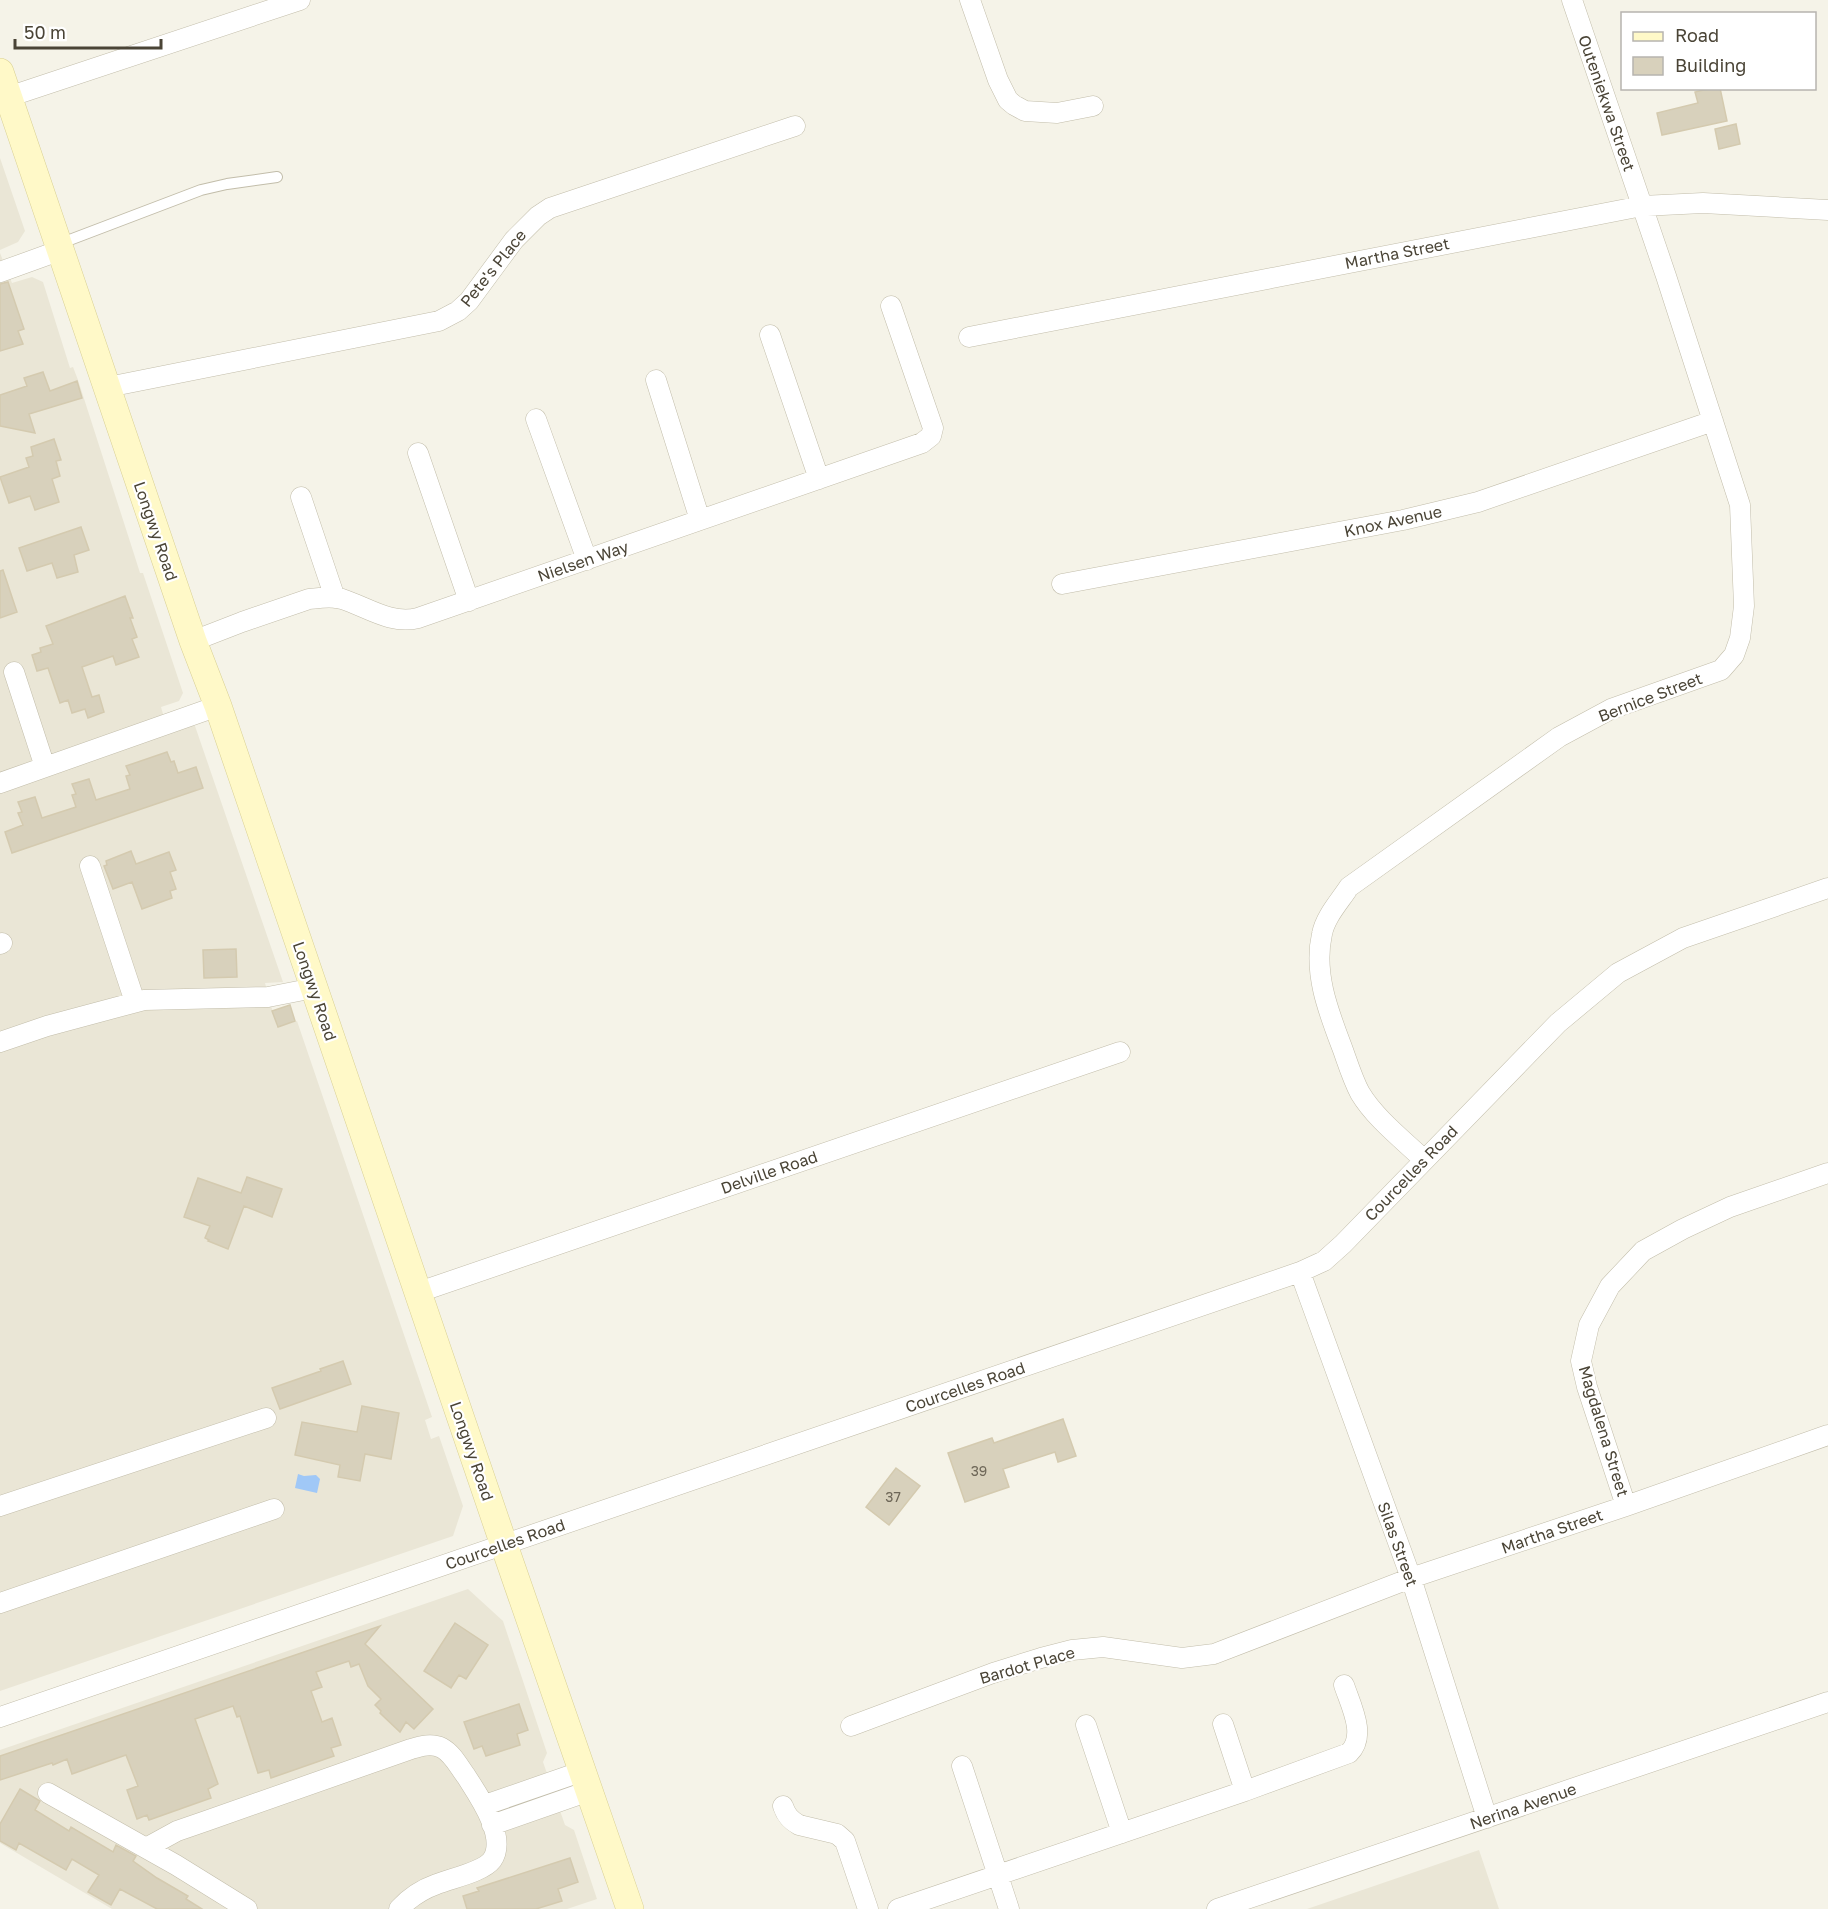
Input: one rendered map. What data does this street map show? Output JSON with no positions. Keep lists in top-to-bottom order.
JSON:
{
  "streets": {
    "street": [
      "Outeniekwa Street",
      "Martha Street",
      "Pete's Place",
      "Knox Avenue",
      "Longwy Road",
      "Nielsen Way",
      "Bernice Street",
      "Delville Road",
      "Courcelles Road",
      "Magdalena Street",
      "Silas Street",
      "Bardot Place",
      "Nerina Avenue"
    ]
  },
  "crossings": [
    ["Outeniekwa Street", "Martha Street"],
    ["Outeniekwa Street", "Bernice Street"],
    ["Martha Street", "Bernice Street"],
    ["Martha Street", "Magdalena Street"],
    ["Martha Street", "Silas Street"],
    ["Martha Street", "Bardot Place"],
    ["Pete's Place", "Longwy Road"],
    ["Knox Avenue", "Bernice Street"],
    ["Longwy Road", "Nielsen Way"],
    ["Longwy Road", "Delville Road"],
    ["Longwy Road", "Courcelles Road"],
    ["Bernice Street", "Courcelles Road"],
    ["Courcelles Road", "Silas Street"],
    ["Silas Street", "Bardot Place"],
    ["Silas Street", "Nerina Avenue"]
  ],
  "house_numbers": ["39", "37"],
  "legend": ["Road", "Building"],
  "scale_bar": "50 m"
}
